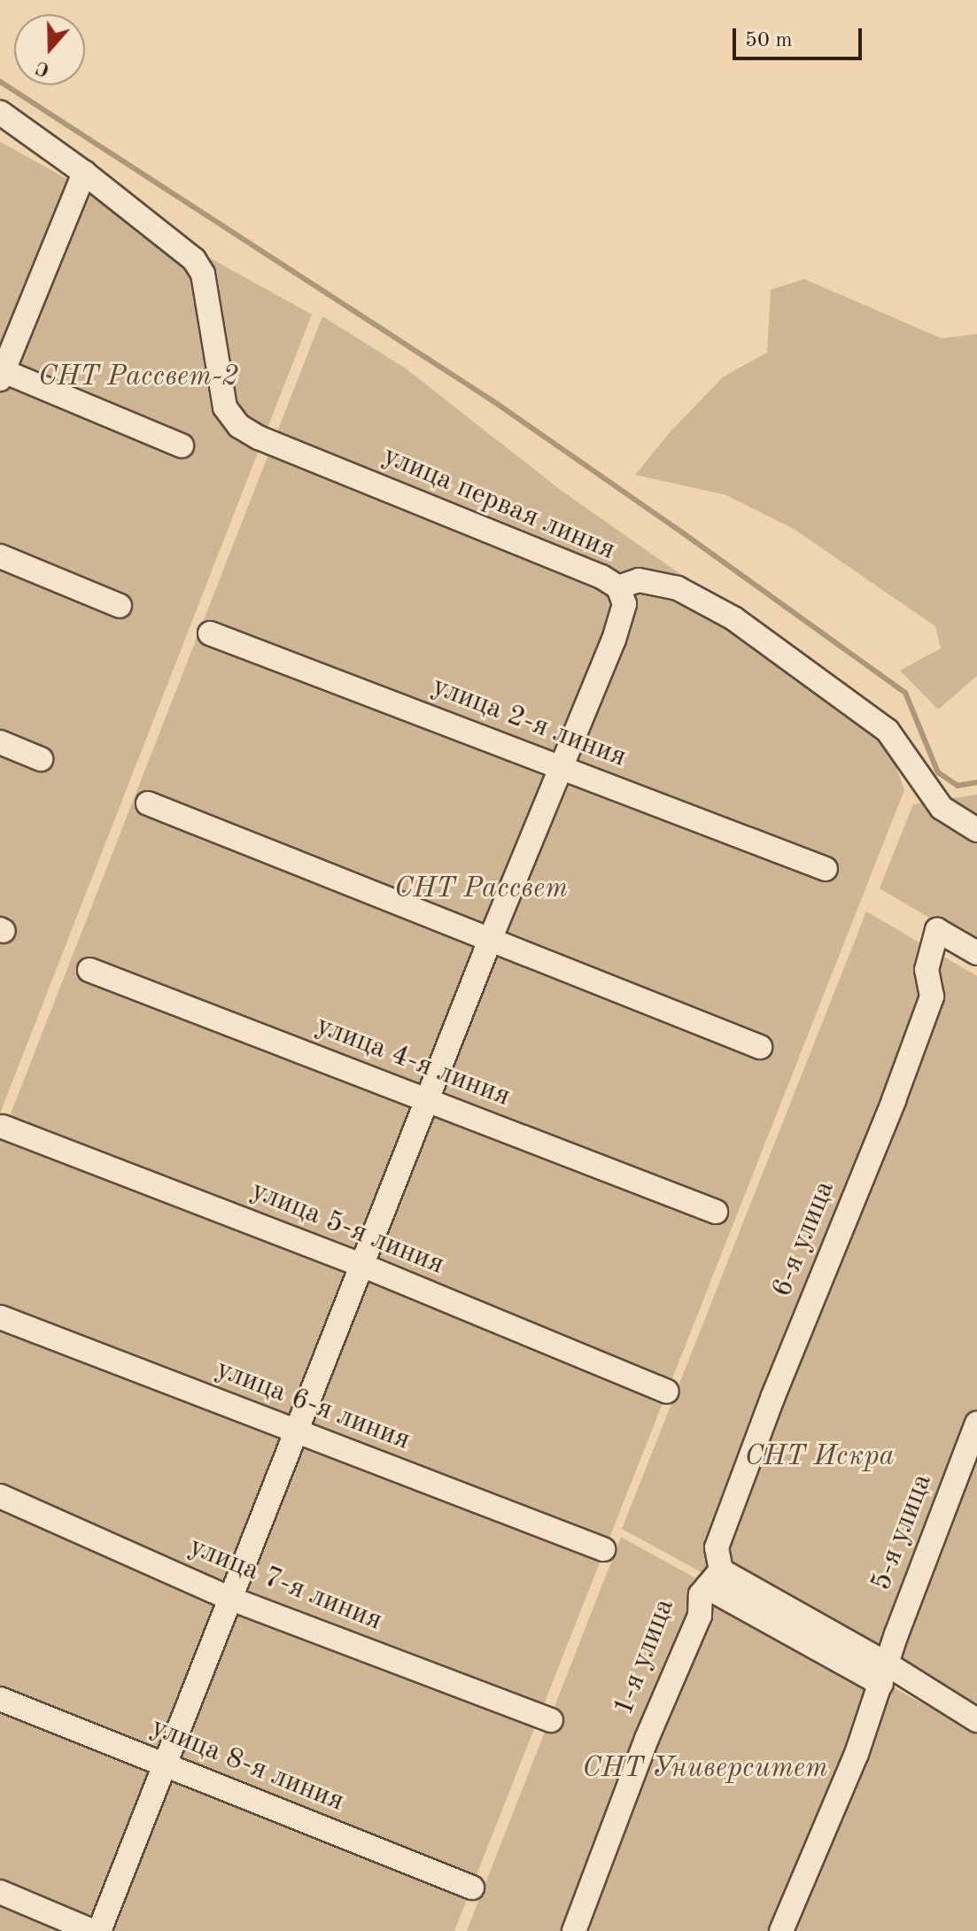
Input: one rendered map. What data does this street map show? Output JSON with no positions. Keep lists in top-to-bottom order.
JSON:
{
  "streets": {
    "street": [
      "улица первая линия",
      "улица 2-я линия",
      "улица 4-я линия",
      "улица 5-я линия",
      "6-я улица",
      "улица 6-я линия",
      "5-я улица",
      "улица 7-я линия",
      "1-я улица",
      "улица 8-я линия"
    ]
  },
  "crossings": [
    ["6-я улица", "1-я улица"]
  ],
  "parks": [
    "СНТ Рассвет-2",
    "СНТ Рассвет",
    "СНТ Искра",
    "СНТ Университет"
  ],
  "scale_bar": "50 m",
  "north": "bottom"
}
